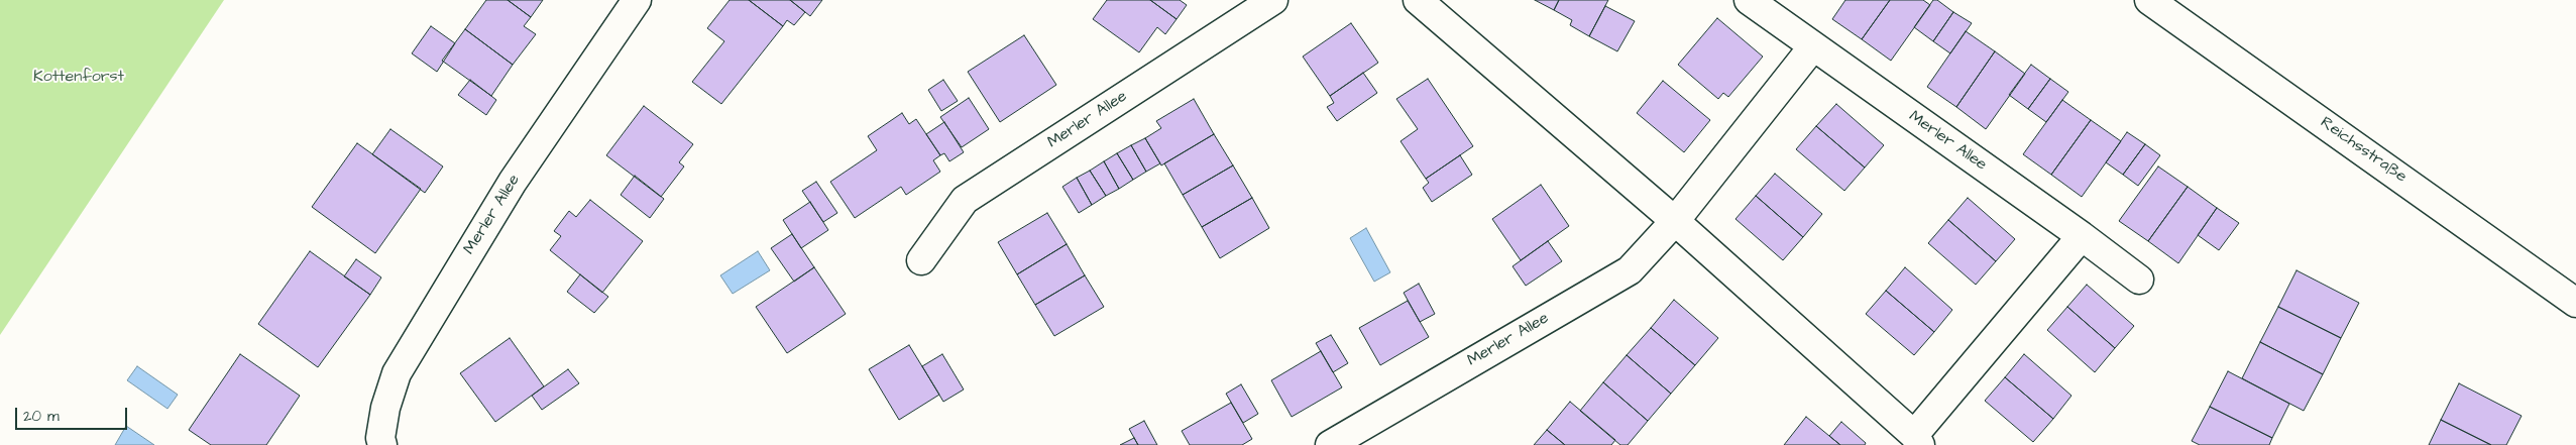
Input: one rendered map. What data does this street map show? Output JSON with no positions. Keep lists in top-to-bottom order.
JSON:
{
  "streets": {
    "street": ["Merler Allee", "Reichsstraße"]
  },
  "parks": ["Kottenforst"],
  "scale_bar": "20 m"
}
